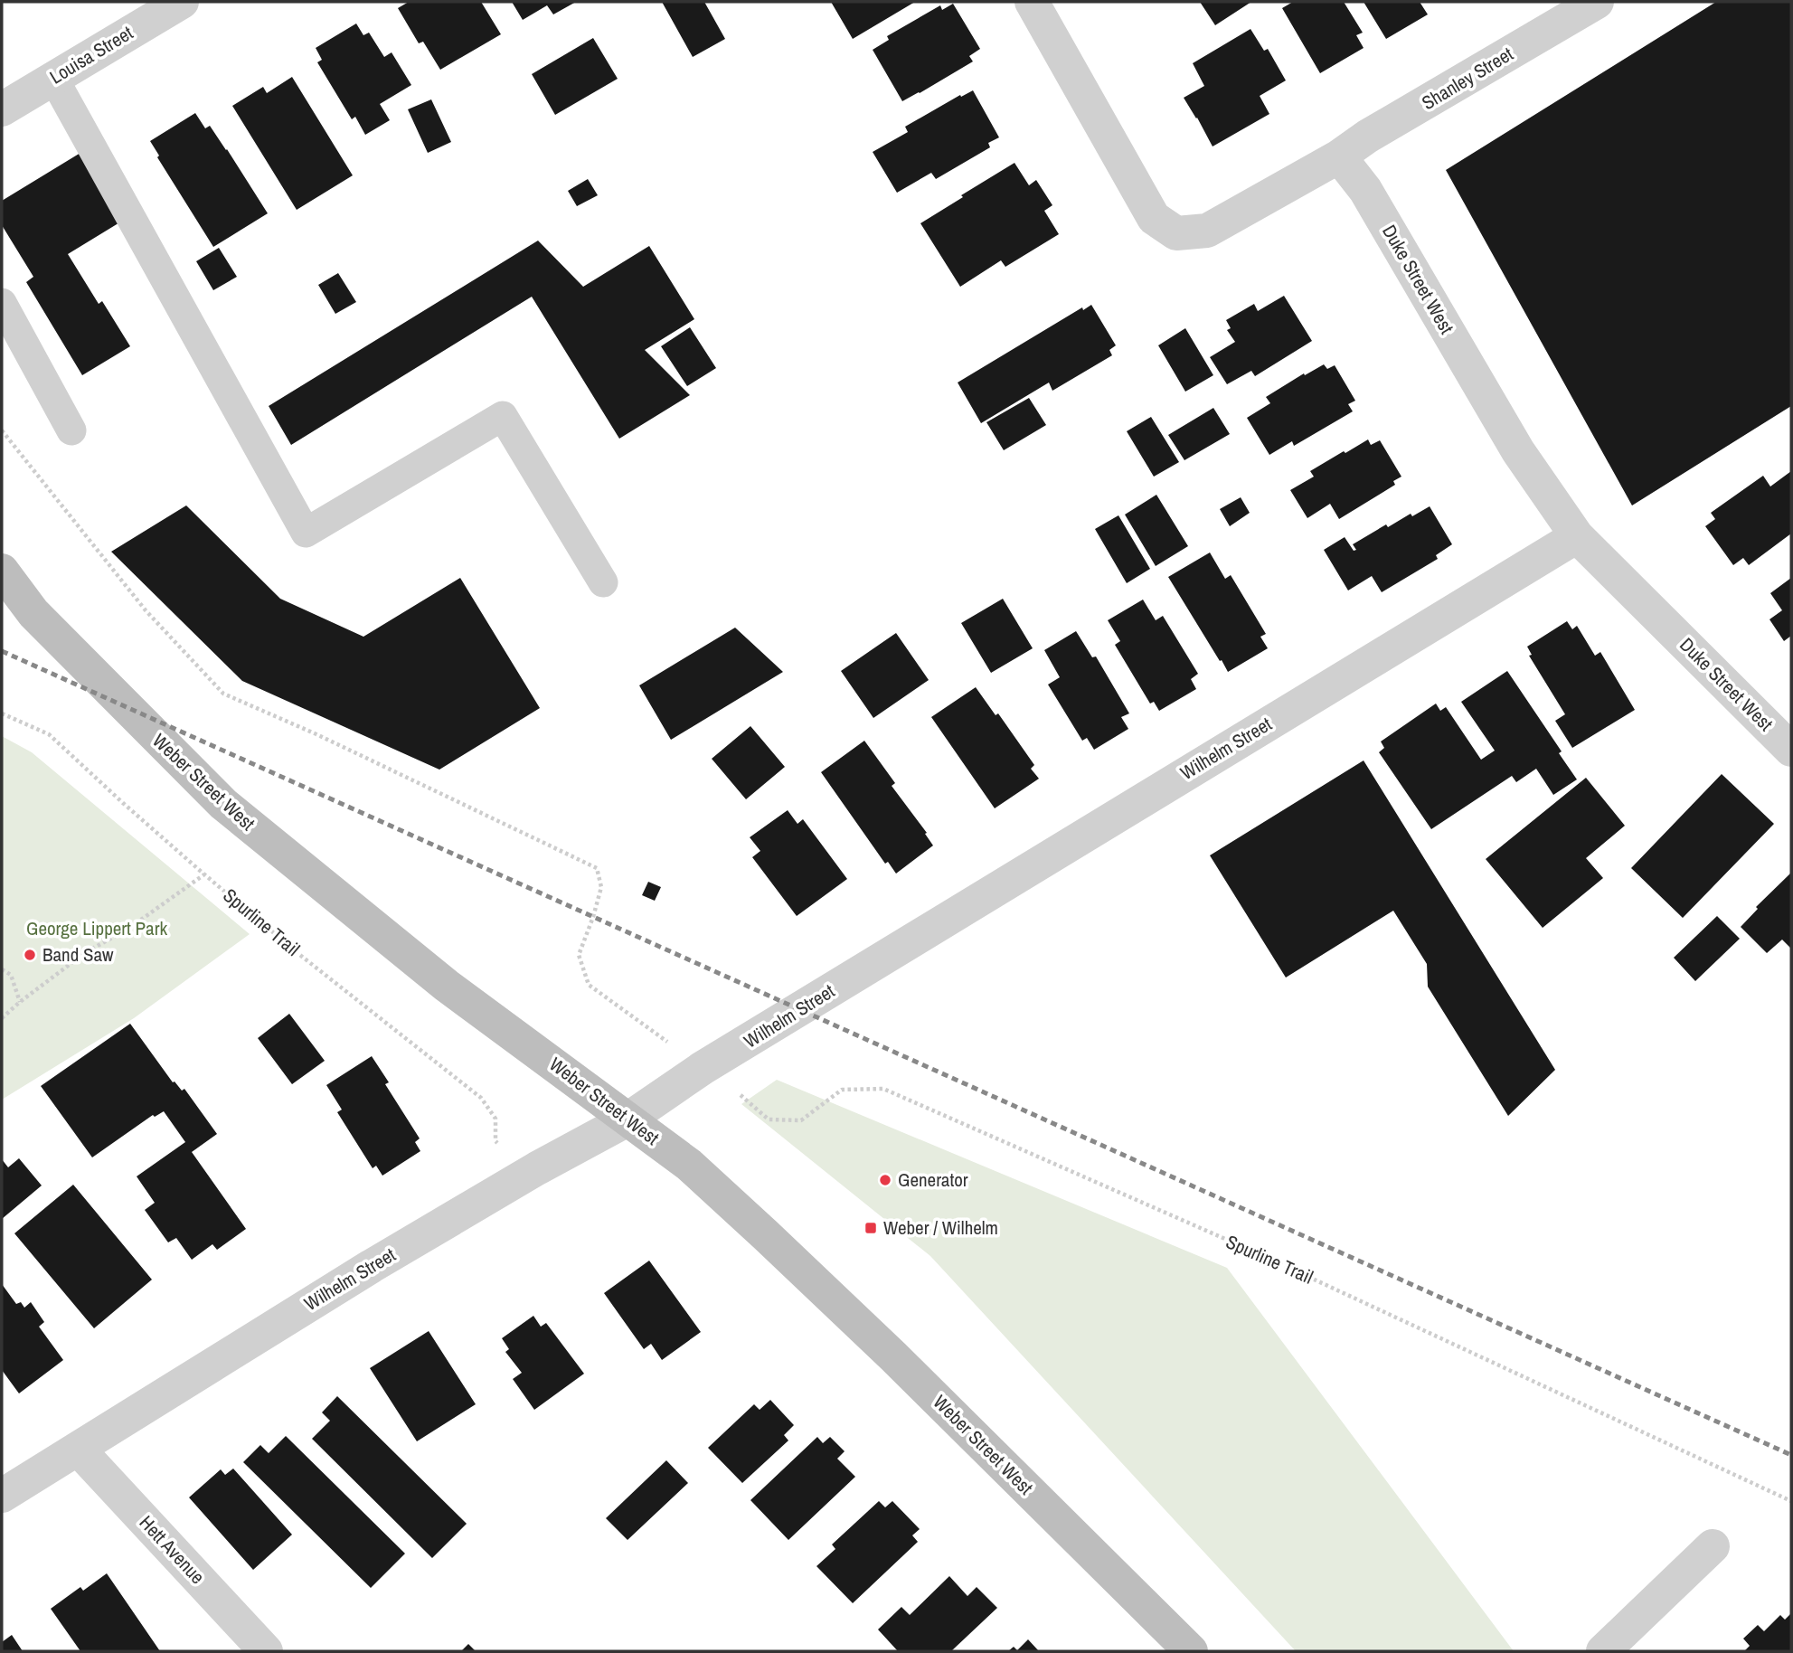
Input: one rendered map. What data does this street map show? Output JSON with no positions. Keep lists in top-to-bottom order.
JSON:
{
  "streets": {
    "main road": ["Weber Street West"],
    "street": [
      "Louisa Street",
      "Shanley Street",
      "Duke Street West",
      "Wilhelm Street",
      "Hett Avenue"
    ],
    "path": ["Spurline Trail"]
  },
  "crossings": [
    ["Shanley Street", "Duke Street West"],
    ["Duke Street West", "Wilhelm Street"],
    ["Wilhelm Street", "Weber Street West"],
    ["Wilhelm Street", "Hett Avenue"]
  ],
  "parks": ["George Lippert Park"],
  "places": {
    "other": ["Band Saw", "Generator"],
    "transit": ["Weber / Wilhelm"]
  }
}
